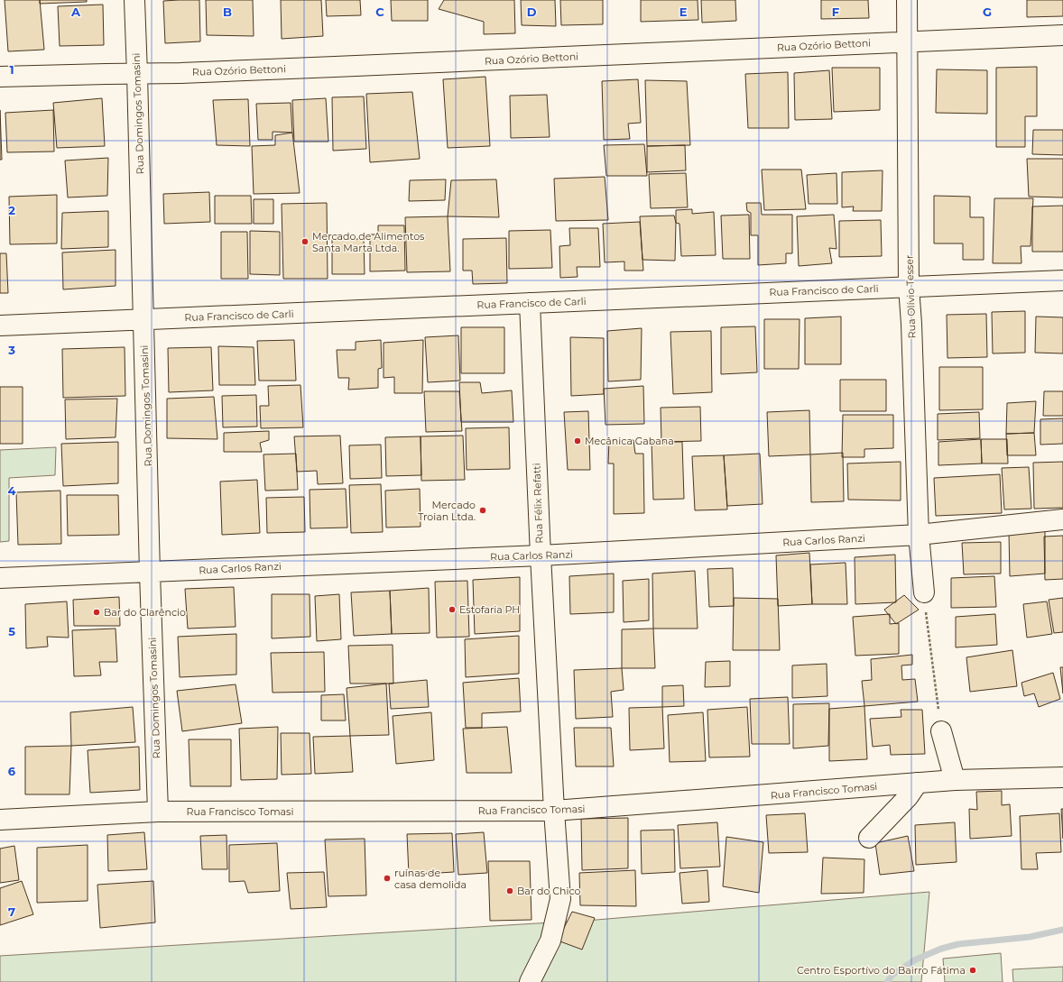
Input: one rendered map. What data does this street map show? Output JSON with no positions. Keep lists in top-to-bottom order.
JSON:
{
  "streets": {
    "street": [
      "Rua Ozório Bettoni",
      "Rua Domingos Tomasini",
      "Rua Francisco de Carli",
      "Rua Olívio Tesser",
      "Rua Félix Refatti",
      "Rua Carlos Ranzi",
      "Rua Francisco Tomasi"
    ]
  },
  "crossings": [
    ["Rua Ozório Bettoni", "Rua Domingos Tomasini"],
    ["Rua Ozório Bettoni", "Rua Olívio Tesser"],
    ["Rua Domingos Tomasini", "Rua Francisco de Carli"],
    ["Rua Domingos Tomasini", "Rua Carlos Ranzi"],
    ["Rua Domingos Tomasini", "Rua Francisco Tomasi"],
    ["Rua Francisco de Carli", "Rua Olívio Tesser"],
    ["Rua Francisco de Carli", "Rua Félix Refatti"],
    ["Rua Olívio Tesser", "Rua Carlos Ranzi"],
    ["Rua Félix Refatti", "Rua Carlos Ranzi"],
    ["Rua Félix Refatti", "Rua Francisco Tomasi"]
  ],
  "places": [
    "Mercado de Alimentos Santa Marta Ltda.",
    "Mecânica Gabana",
    "Mercado Troian Ltda.",
    "Estofaria PH",
    "Bar do Clarêncio",
    "ruínas de casa demolida",
    "Bar do Chico",
    "Centro Esportívo do Bairro Fátima"
  ],
  "grid": {
    "columns": [
      "A",
      "B",
      "C",
      "D",
      "E",
      "F",
      "G"
    ],
    "rows": [
      "1",
      "2",
      "3",
      "4",
      "5",
      "6",
      "7"
    ]
  }
}
